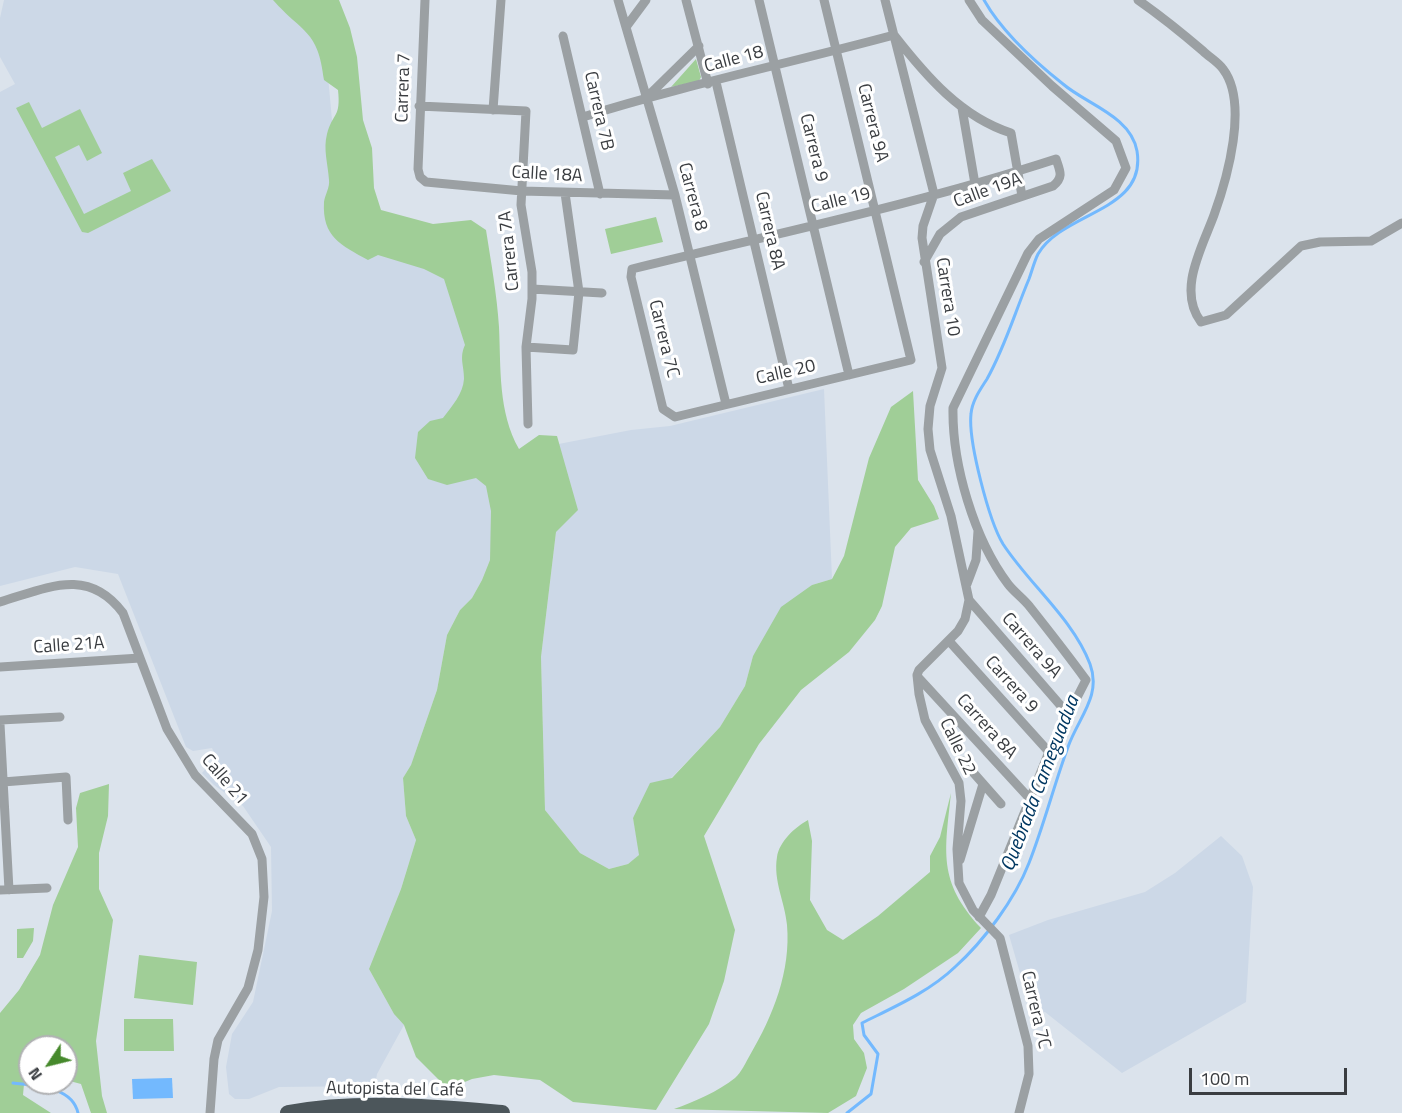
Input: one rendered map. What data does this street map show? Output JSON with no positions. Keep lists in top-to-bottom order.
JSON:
{
  "streets": {
    "highway": ["Autopista del Café"],
    "street": [
      "Calle 18",
      "Carrera 7",
      "Carrera 7B",
      "Carrera 9A",
      "Carrera 9",
      "Calle 18A",
      "Calle 19A",
      "Carrera 8",
      "Calle 19",
      "Carrera 8A",
      "Carrera 7A",
      "Carrera 10",
      "Carrera 7C",
      "Calle 20",
      "Calle 21A",
      "Calle 22",
      "Calle 21"
    ]
  },
  "crossings": [
    ["Calle 18", "Carrera 7B"],
    ["Calle 18", "Carrera 9A"],
    ["Calle 18", "Carrera 9"],
    ["Calle 18", "Carrera 8"],
    ["Calle 18", "Carrera 8A"],
    ["Carrera 7", "Calle 18A"],
    ["Carrera 7B", "Calle 18A"],
    ["Carrera 9A", "Calle 19"],
    ["Carrera 9A", "Carrera 10"],
    ["Carrera 9A", "Calle 20"],
    ["Carrera 9", "Calle 19"],
    ["Carrera 9", "Calle 20"],
    ["Calle 18A", "Carrera 8"],
    ["Calle 18A", "Carrera 7A"],
    ["Calle 19A", "Calle 19"],
    ["Calle 19A", "Carrera 10"],
    ["Carrera 8", "Calle 19"],
    ["Carrera 8", "Calle 20"],
    ["Calle 19", "Carrera 8A"],
    ["Calle 19", "Carrera 10"],
    ["Calle 19", "Carrera 7C"],
    ["Carrera 8A", "Calle 20"],
    ["Carrera 8A", "Calle 22"],
    ["Carrera 7C", "Calle 20"],
    ["Carrera 7C", "Calle 22"],
    ["Calle 21A", "Calle 21"]
  ],
  "water": ["Quebrada Cameguadua"],
  "scale_bar": "100 m",
  "north": "bottom left"
}
